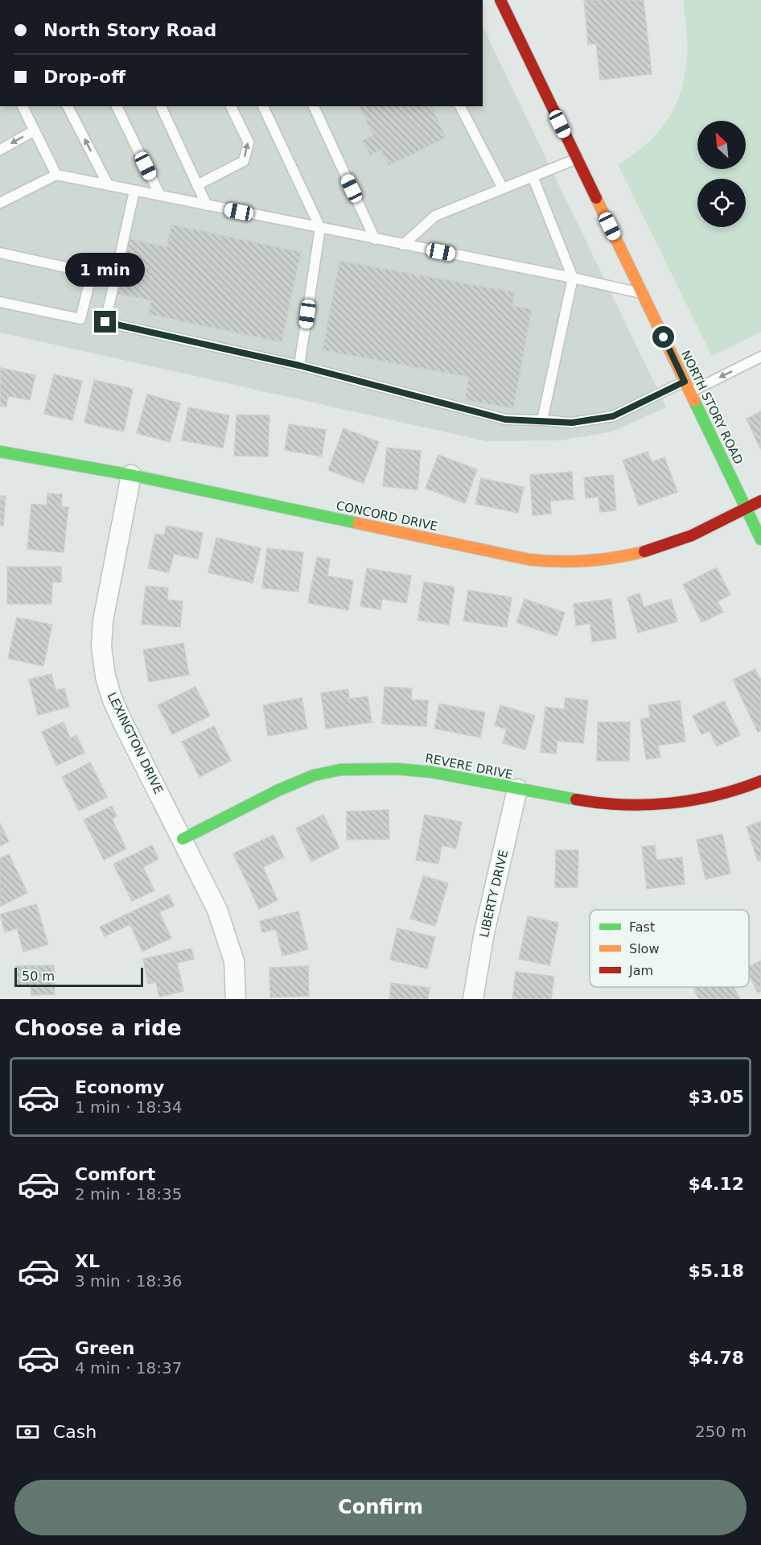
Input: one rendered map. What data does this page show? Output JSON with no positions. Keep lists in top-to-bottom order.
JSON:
{
  "streets": {
    "street": [
      "NORTH STORY ROAD",
      "CONCORD DRIVE",
      "LEXINGTON DRIVE",
      "REVERE DRIVE",
      "LIBERTY DRIVE"
    ]
  },
  "crossings": [
    ["NORTH STORY ROAD", "CONCORD DRIVE"],
    ["CONCORD DRIVE", "LEXINGTON DRIVE"],
    ["LEXINGTON DRIVE", "REVERE DRIVE"],
    ["REVERE DRIVE", "LIBERTY DRIVE"]
  ],
  "legend": ["Fast", "Slow", "Jam"],
  "scale_bar": "50 m",
  "north": "top left",
  "page": {
    "banner": ["North Story Road", "Drop-off"],
    "bubble": "1 min",
    "scale": "50 m",
    "heading": "Choose a ride",
    "list": [
      {
        "name": "Economy",
        "note": "1 min · 18:34",
        "value": "$3.05"
      },
      {
        "name": "Comfort",
        "note": "2 min · 18:35",
        "value": "$4.12"
      },
      {
        "name": "XL",
        "note": "3 min · 18:36",
        "value": "$5.18"
      },
      {
        "name": "Green",
        "note": "4 min · 18:37",
        "value": "$4.78"
      }
    ],
    "pay": ["Cash", "250 m"],
    "buttons": "Confirm"
  }
}
